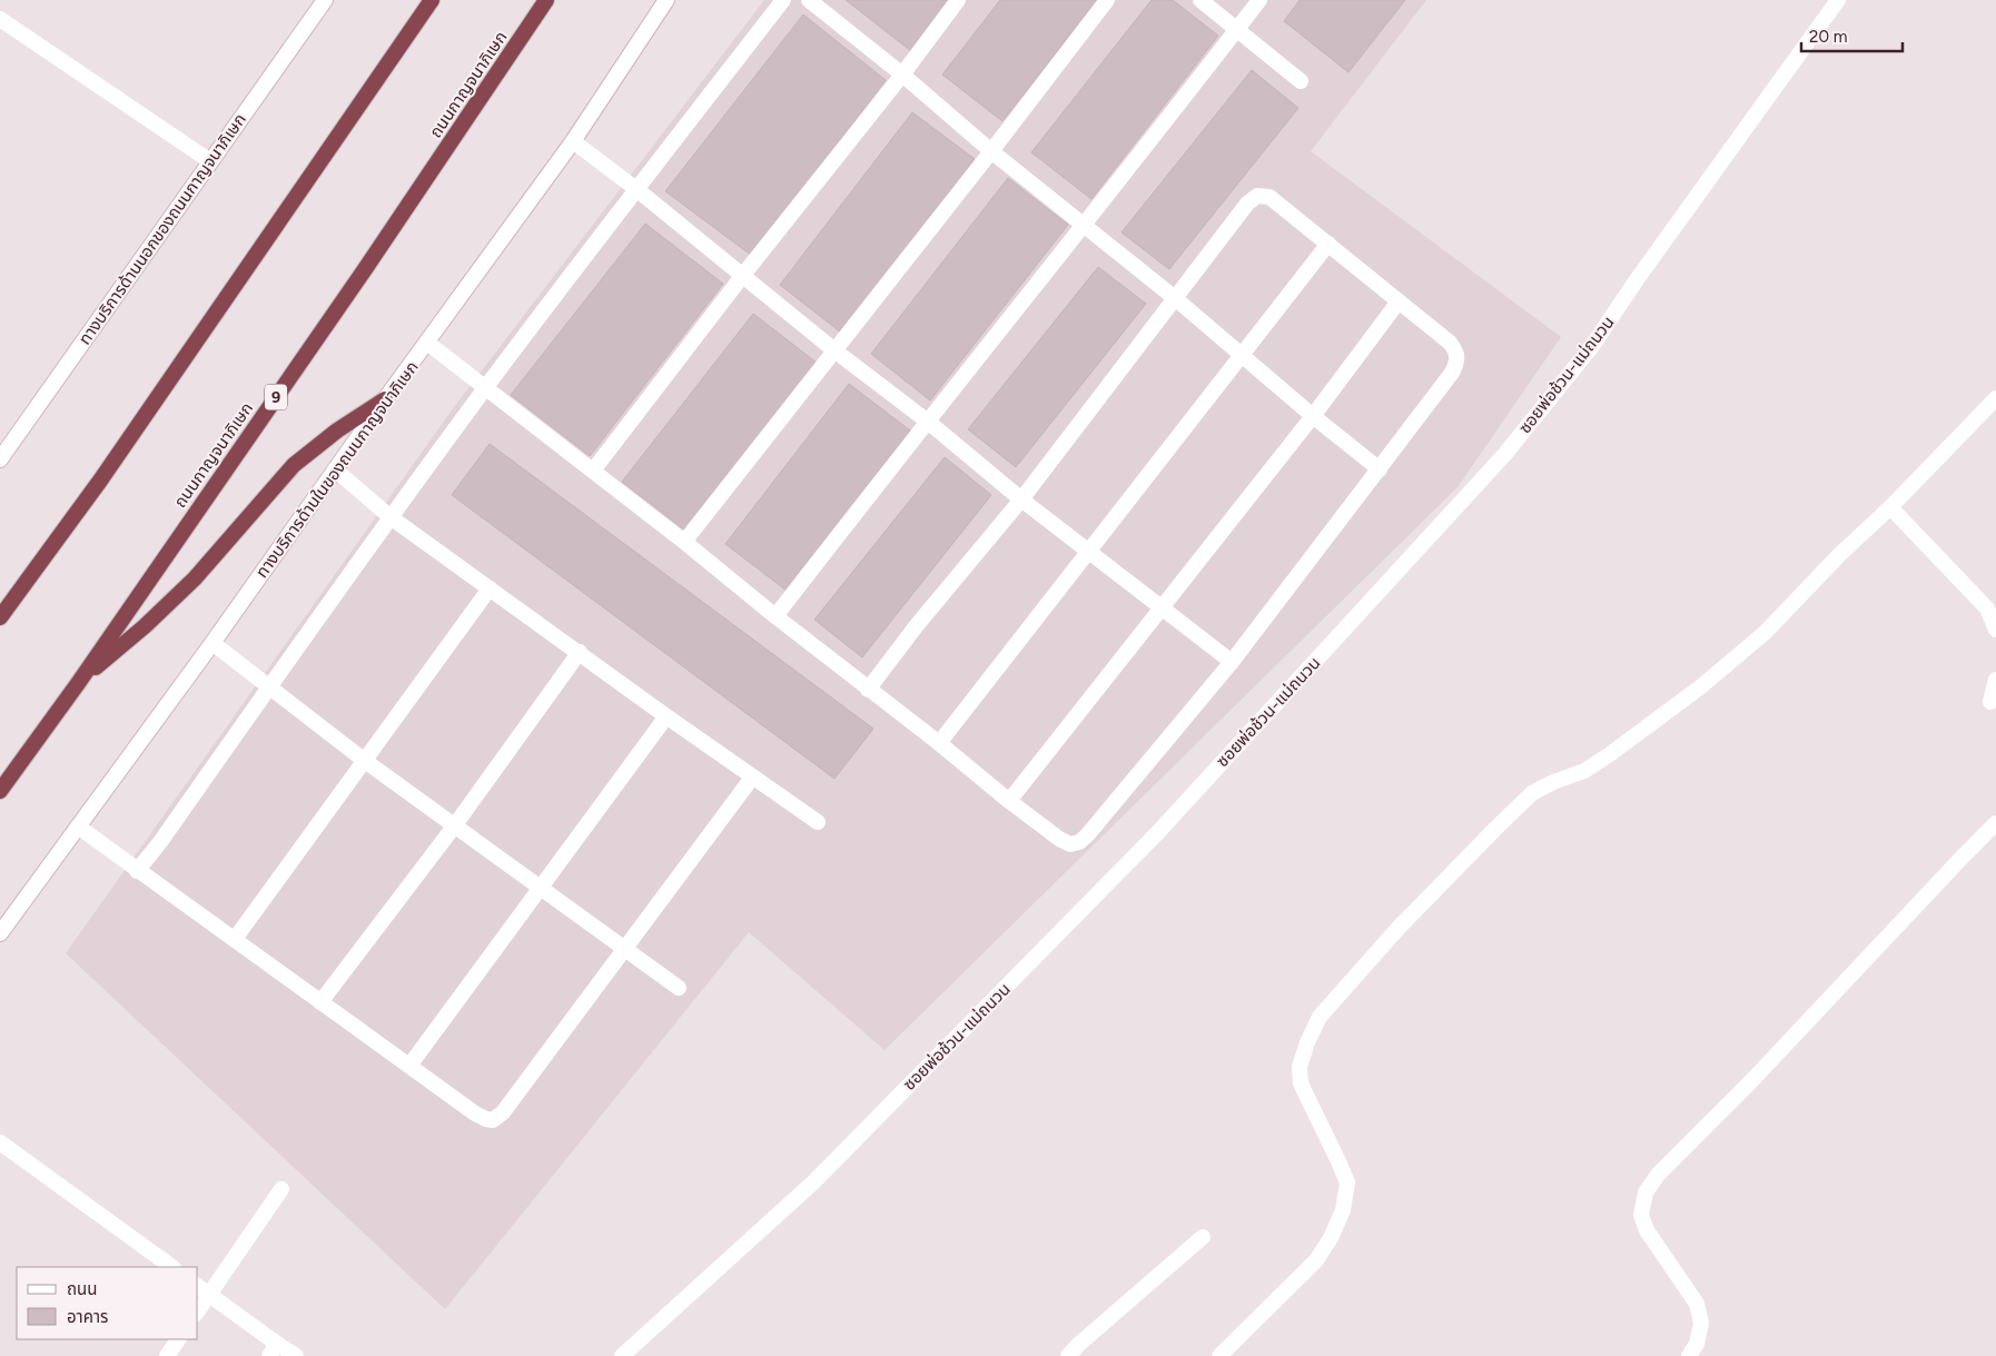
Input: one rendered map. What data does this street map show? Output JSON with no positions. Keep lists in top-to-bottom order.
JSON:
{
  "streets": {
    "highway": ["ถนนกาญจนาภิเษก", "9"],
    "street": ["ทางบริการด้านนอกของถนนกาญจนาภิเษก", "ซอยพ่อช้วน-แม่ถนวน", "ทางบริการด้านในของถนนกาญจนาภิเษก"]
  },
  "legend": ["ถนน", "อาคาร"],
  "scale_bar": "20 m"
}
